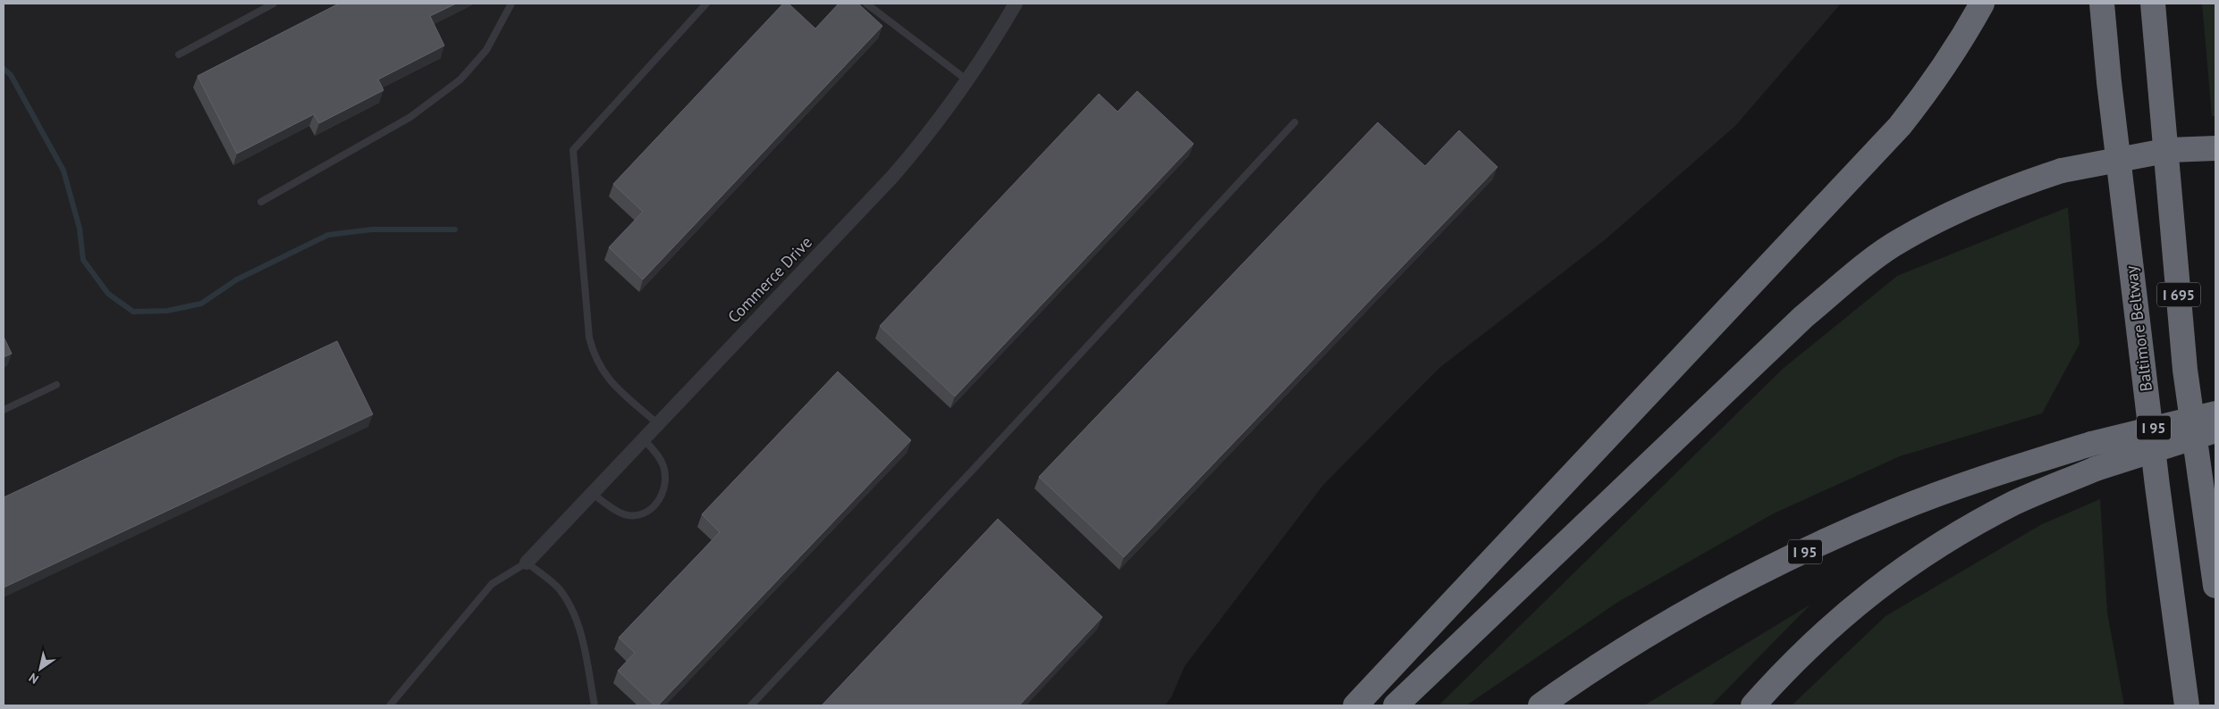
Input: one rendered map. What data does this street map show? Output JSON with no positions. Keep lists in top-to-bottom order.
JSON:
{
  "streets": {
    "highway": ["I 695", "Baltimore Beltway", "I 95"],
    "street": ["Commerce Drive"]
  },
  "north": "bottom left"
}
